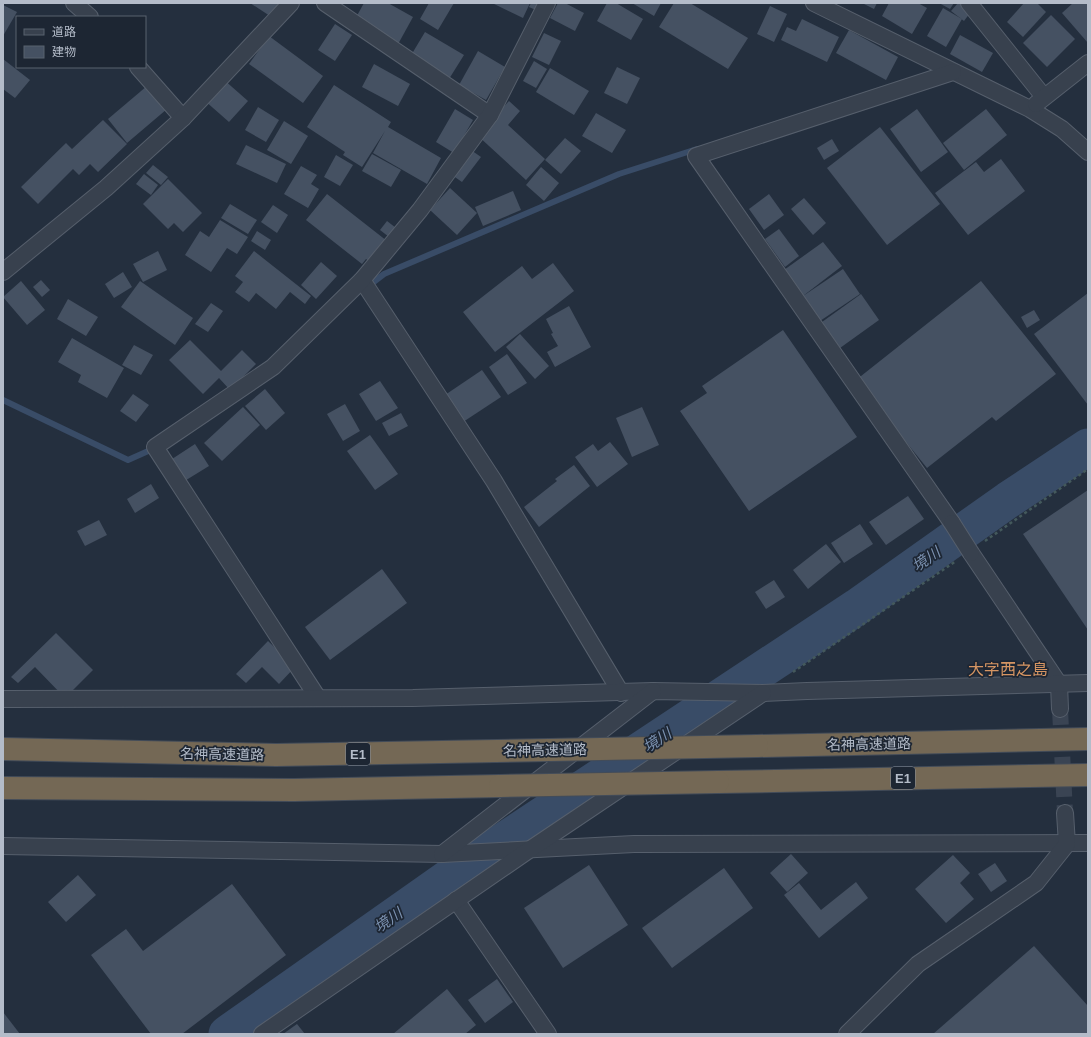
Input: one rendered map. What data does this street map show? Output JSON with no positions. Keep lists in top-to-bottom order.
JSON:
{
  "streets": {
    "highway": ["名神高速道路", "E1"]
  },
  "districts": ["大字西之島"],
  "water": ["境川"],
  "legend": ["道路", "建物"]
}
